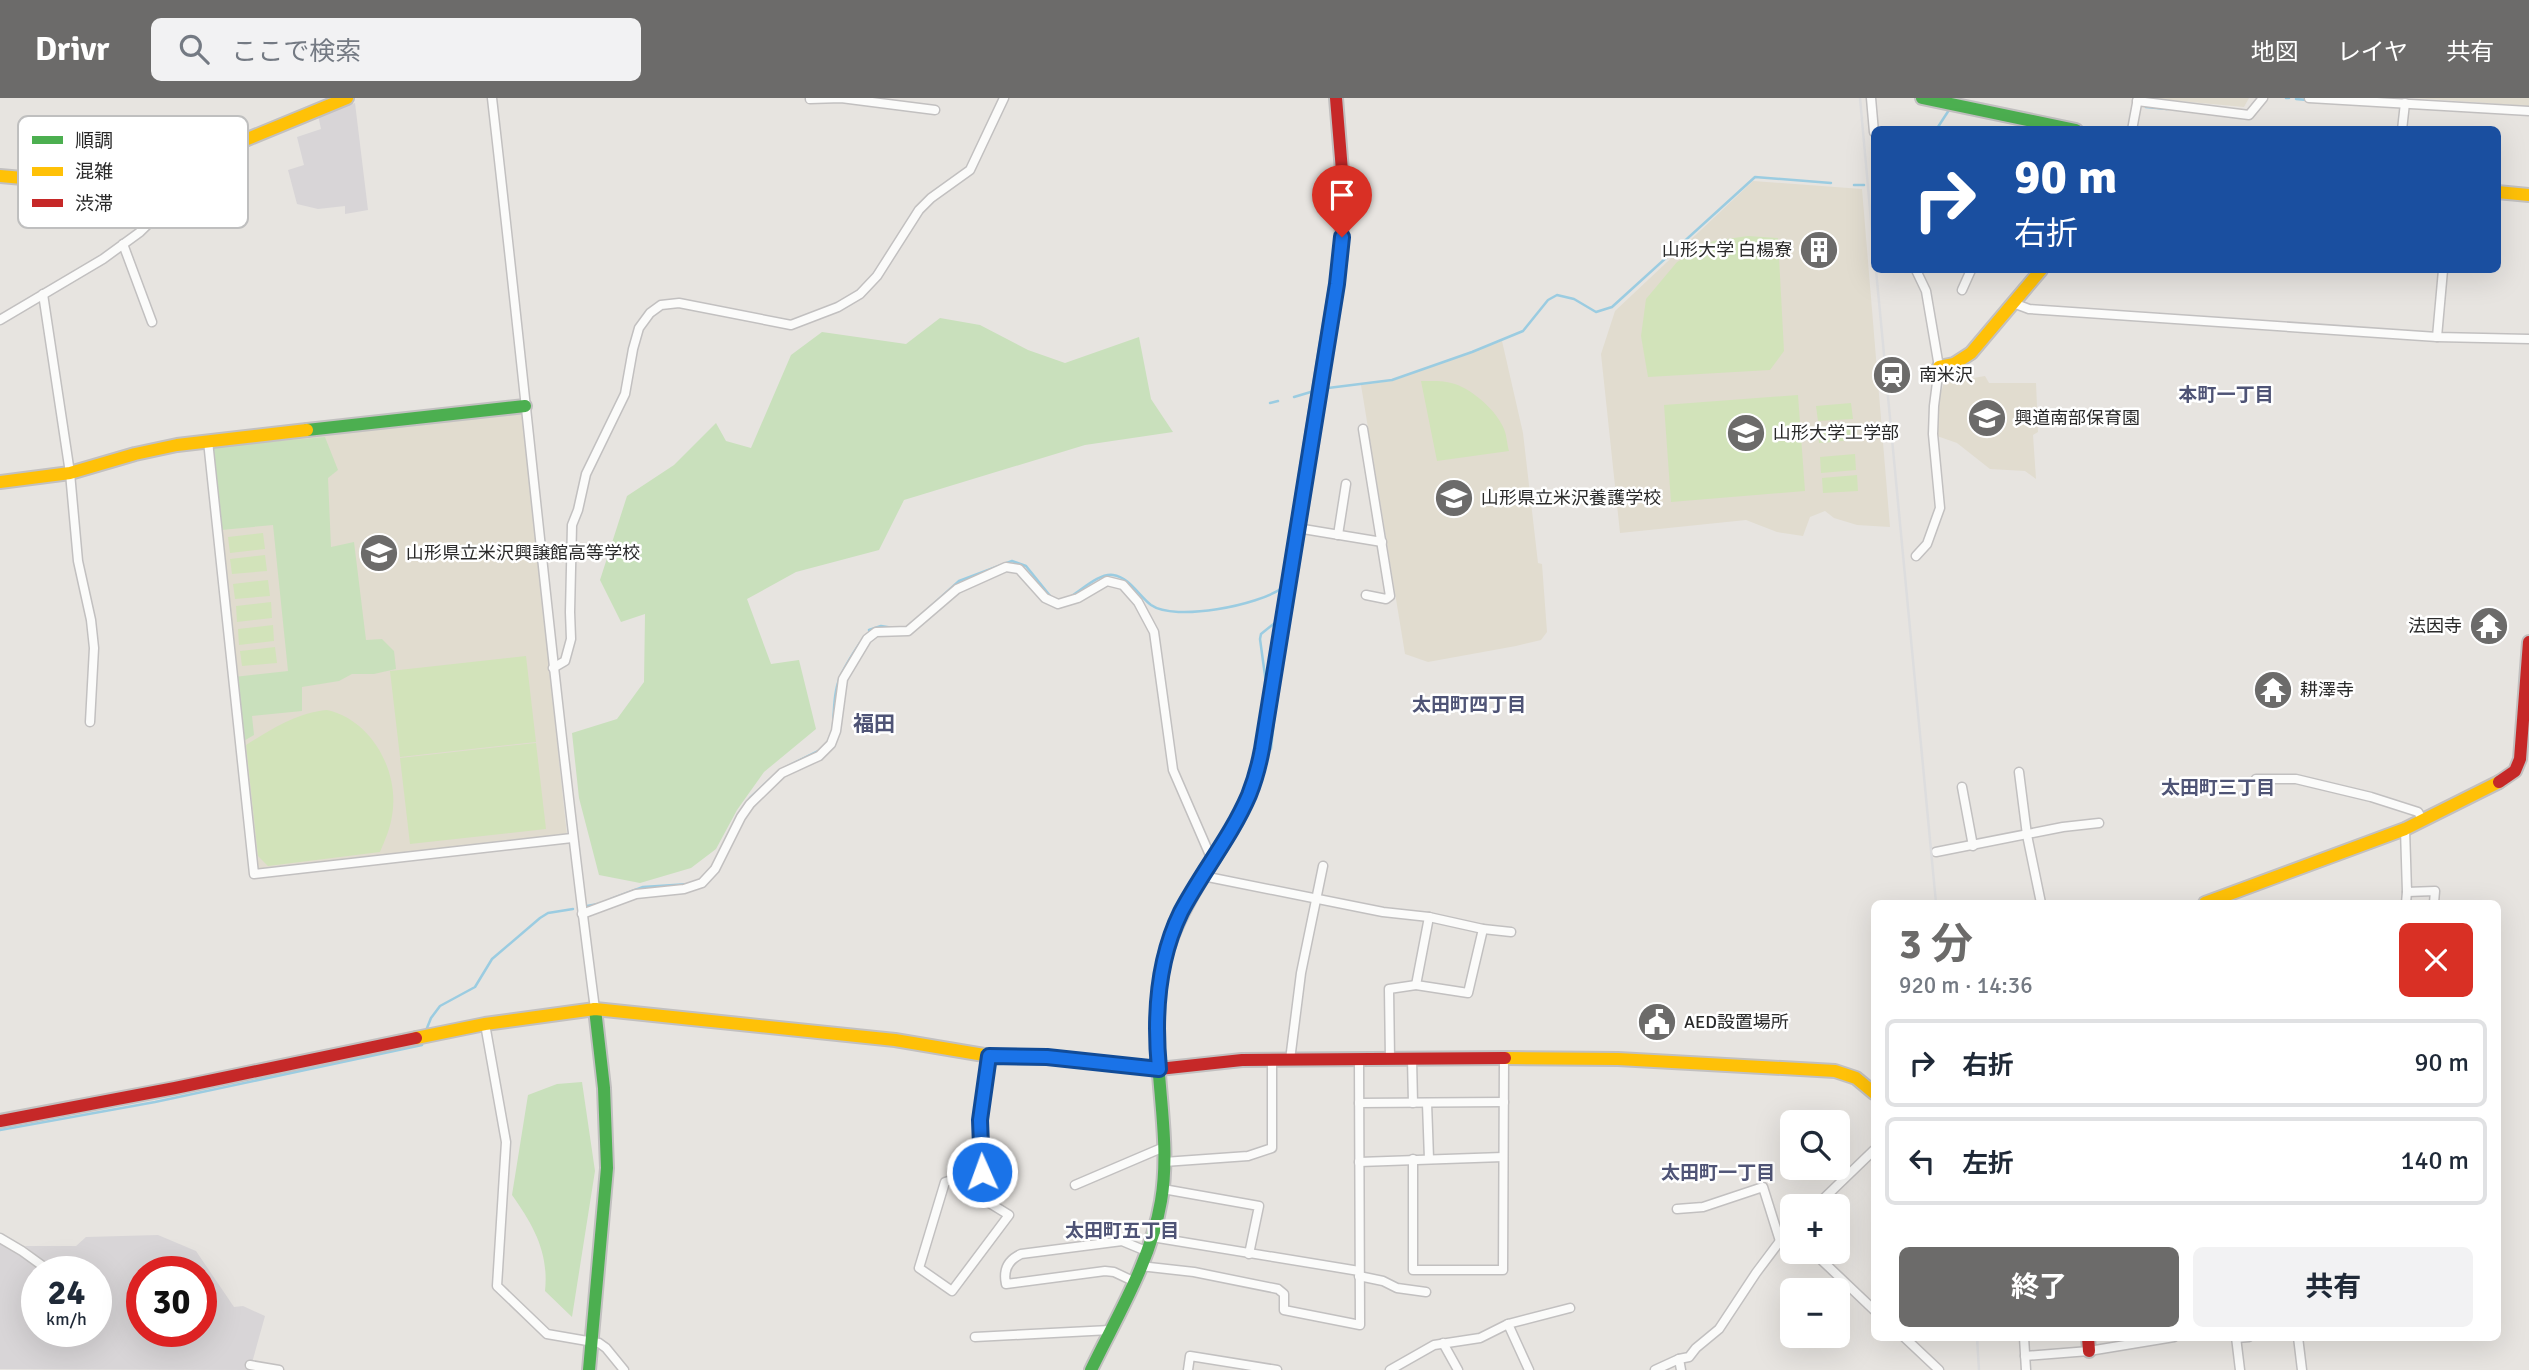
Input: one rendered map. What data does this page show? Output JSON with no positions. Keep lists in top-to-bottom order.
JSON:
{
  "districts": [
    "本町一丁目",
    "太田町四丁目",
    "福田",
    "太田町三丁目",
    "太田町一丁目",
    "太田町五丁目"
  ],
  "places": {
    "building": ["山形大学 白楊寮"],
    "station": ["南米沢"],
    "school or university": [
      "興道南部保育園",
      "山形大学工学部",
      "山形県立米沢養護学校",
      "山形県立米沢興譲館高等学校"
    ],
    "temple": ["法因寺", "耕澤寺"],
    "public building": ["AED設置場所"]
  },
  "legend": ["順調", "混雑", "渋滞"],
  "page": {
    "header": "Drivr",
    "search": "ここで検索",
    "nav": ["地図", "レイヤ", "共有"],
    "turn": ["90 m", "右折"],
    "heading": ["3 分", "920 m · 14:36"],
    "list": [
      {
        "name": "右折",
        "value": "90 m"
      },
      {
        "name": "左折",
        "value": "140 m"
      }
    ],
    "map_buttons": ["+", "−"],
    "buttons": ["終了", "共有"],
    "speed": "24 km/h",
    "limit": "30"
  }
}
